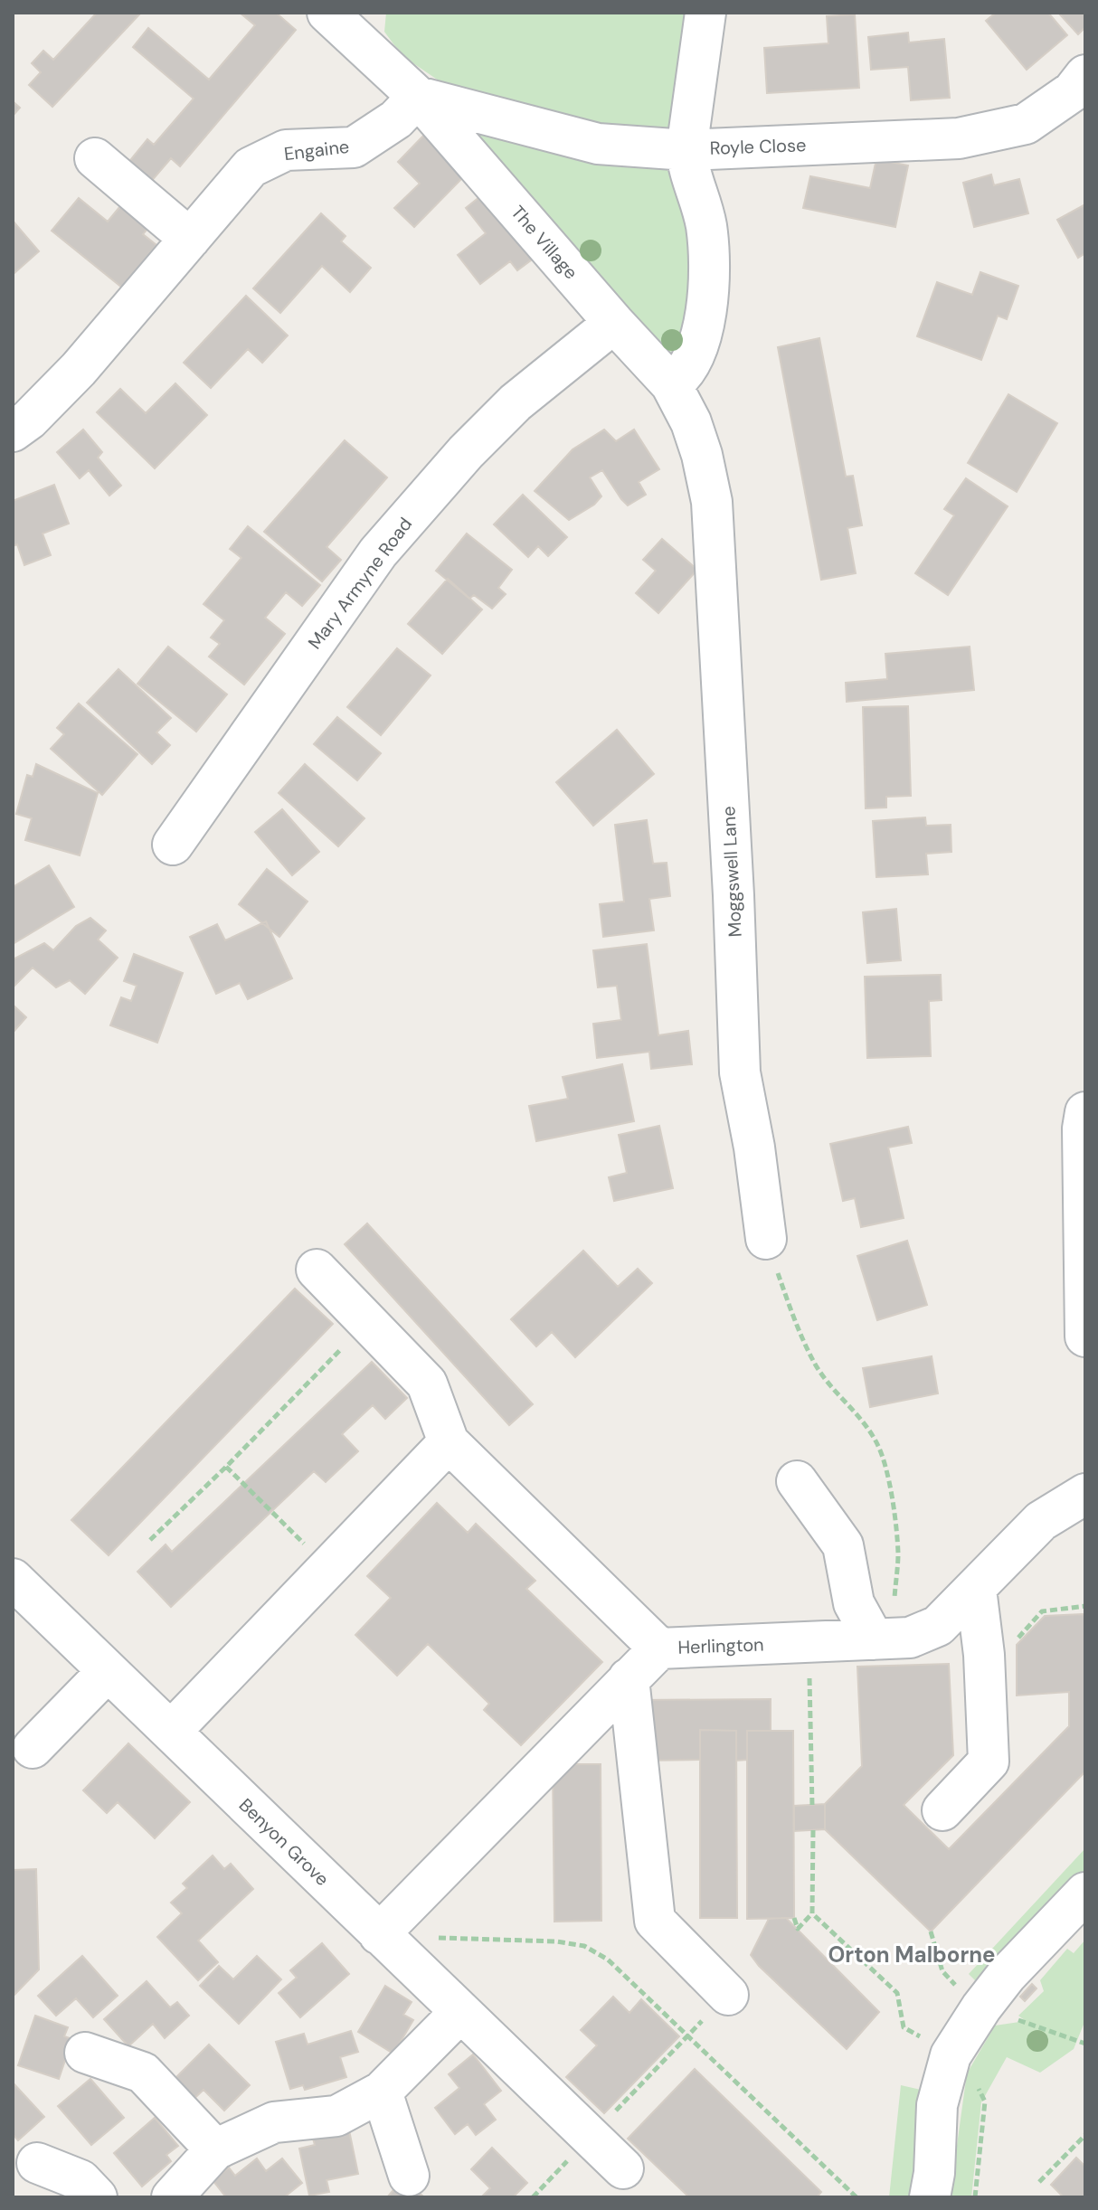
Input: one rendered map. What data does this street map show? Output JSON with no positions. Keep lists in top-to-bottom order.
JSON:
{
  "streets": {
    "street": [
      "Royle Close",
      "Engaine",
      "The Village",
      "Mary Armyne Road",
      "Moggswell Lane",
      "Herlington",
      "Benyon Grove"
    ]
  },
  "crossings": [
    ["Royle Close", "Engaine"],
    ["Royle Close", "The Village"],
    ["Engaine", "The Village"],
    ["The Village", "Mary Armyne Road"],
    ["The Village", "Moggswell Lane"],
    ["Herlington", "Benyon Grove"]
  ],
  "districts": ["Orton Malborne"]
}
